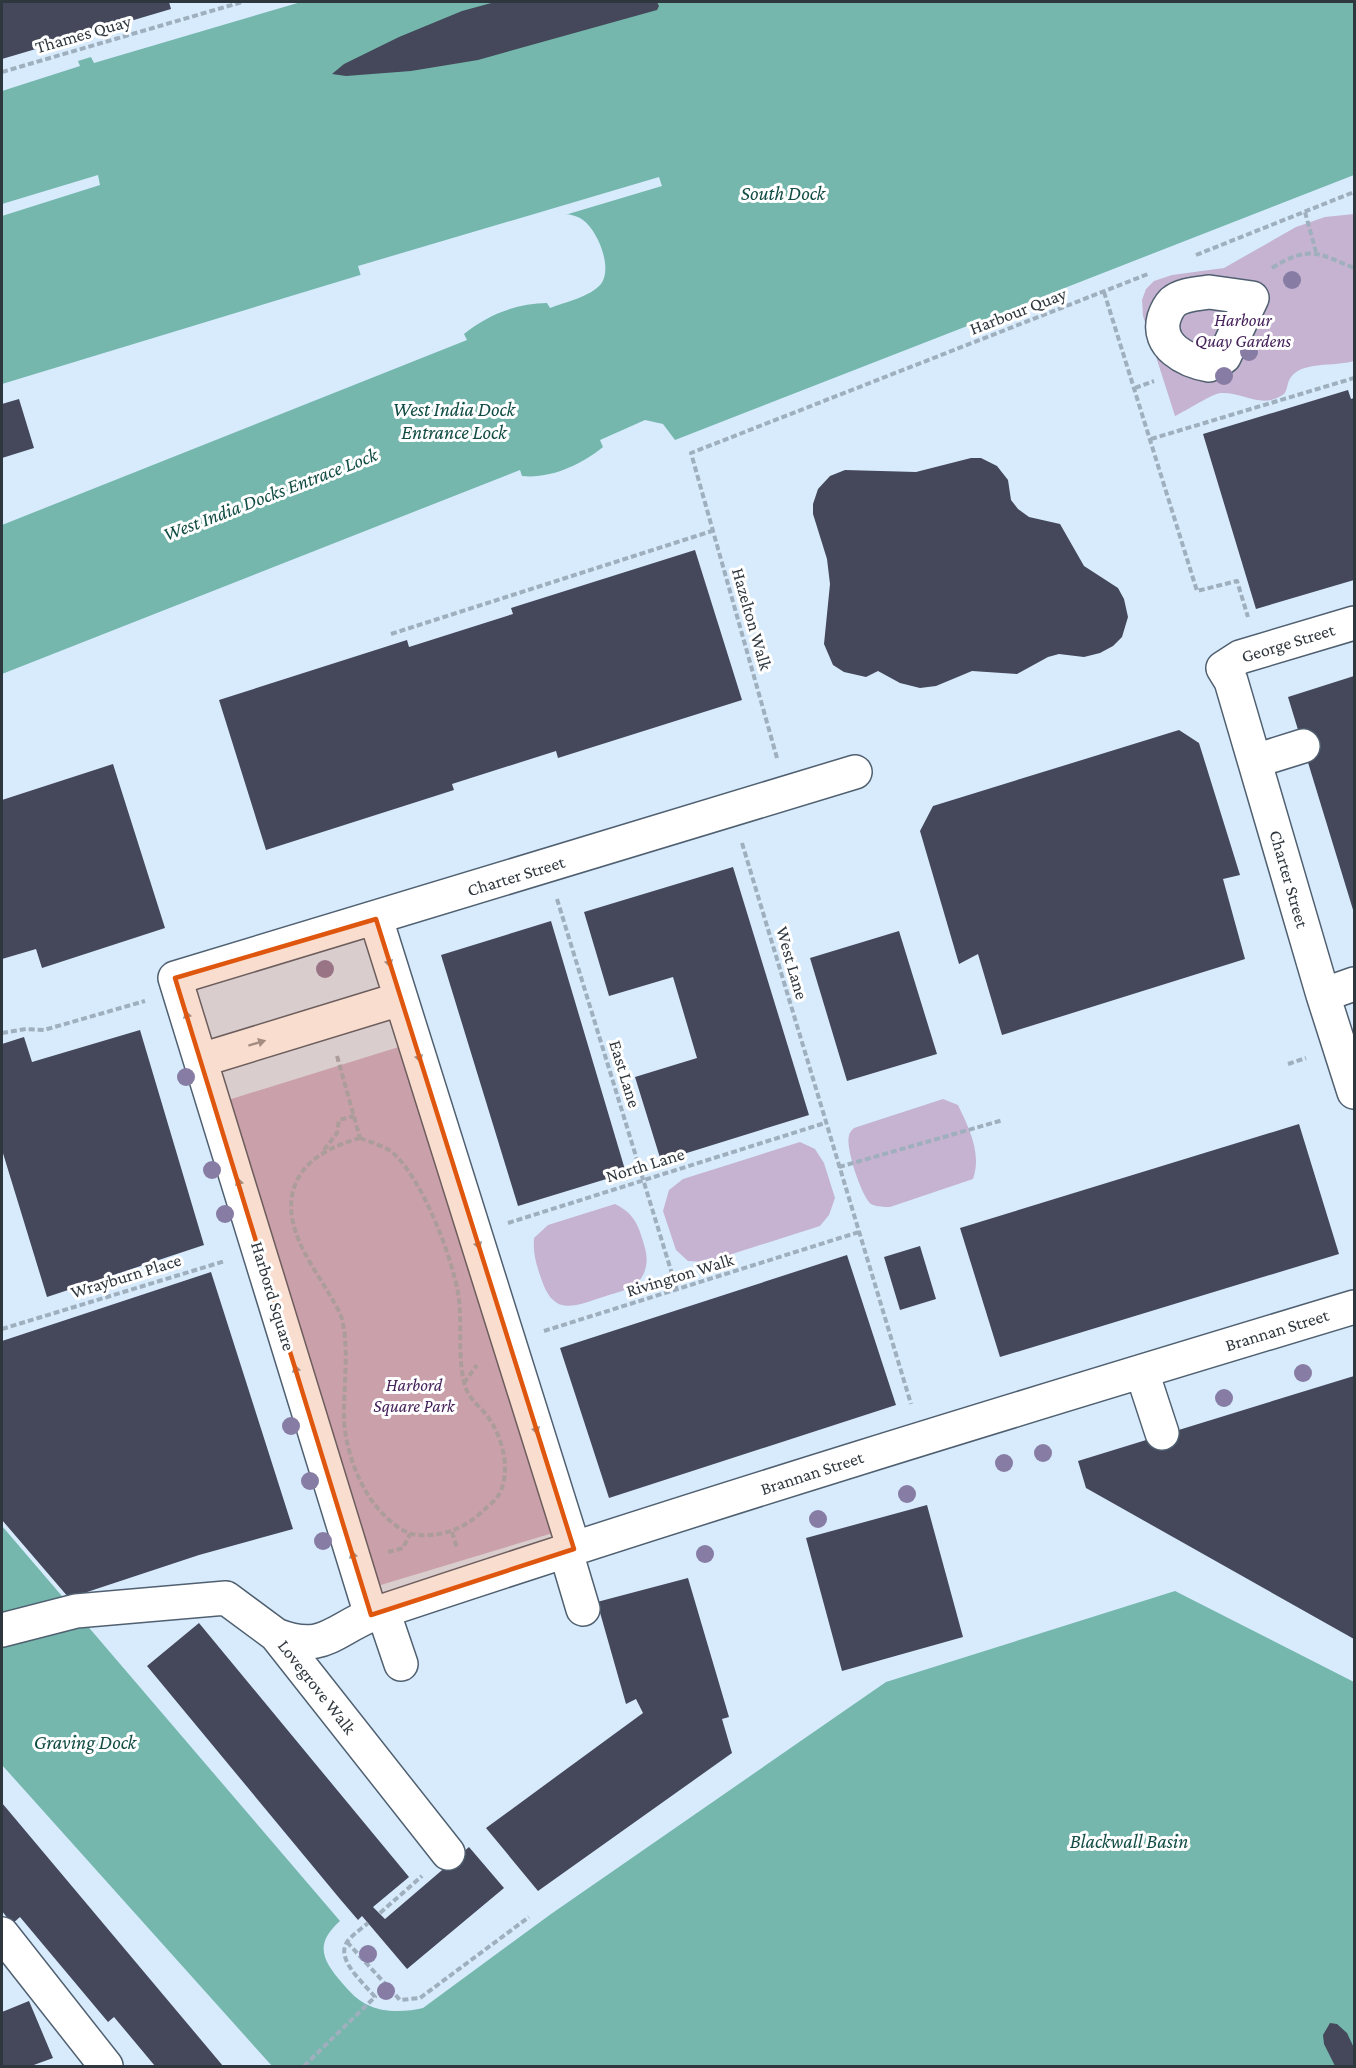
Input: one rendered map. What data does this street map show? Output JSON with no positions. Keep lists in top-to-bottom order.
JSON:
{
  "streets": {
    "street": [
      "George Street",
      "Charter Street",
      "Harbord Square",
      "Brannan Street",
      "Lovegrove Walk"
    ],
    "path": [
      "Thames Quay",
      "Harbour Quay",
      "Hazelton Walk",
      "West Lane",
      "East Lane",
      "North Lane",
      "Rivington Walk",
      "Wrayburn Place"
    ]
  },
  "crossings": [
    ["Harbour Quay", "Hazelton Walk"],
    ["Hazelton Walk", "Charter Street"],
    ["George Street", "Charter Street"],
    ["Charter Street", "West Lane"],
    ["Charter Street", "East Lane"],
    ["Charter Street", "Harbord Square"],
    ["West Lane", "North Lane"],
    ["West Lane", "Rivington Walk"],
    ["East Lane", "North Lane"],
    ["East Lane", "Rivington Walk"],
    ["Wrayburn Place", "Harbord Square"],
    ["Harbord Square", "Brannan Street"],
    ["Brannan Street", "Lovegrove Walk"]
  ],
  "water": [
    "South Dock",
    "West India Dock Entrance Lock",
    "West India Docks Entrace Lock",
    "Graving Dock",
    "Blackwall Basin"
  ],
  "parks": ["Harbour Quay Gardens", "Harbord Square Park"]
}
